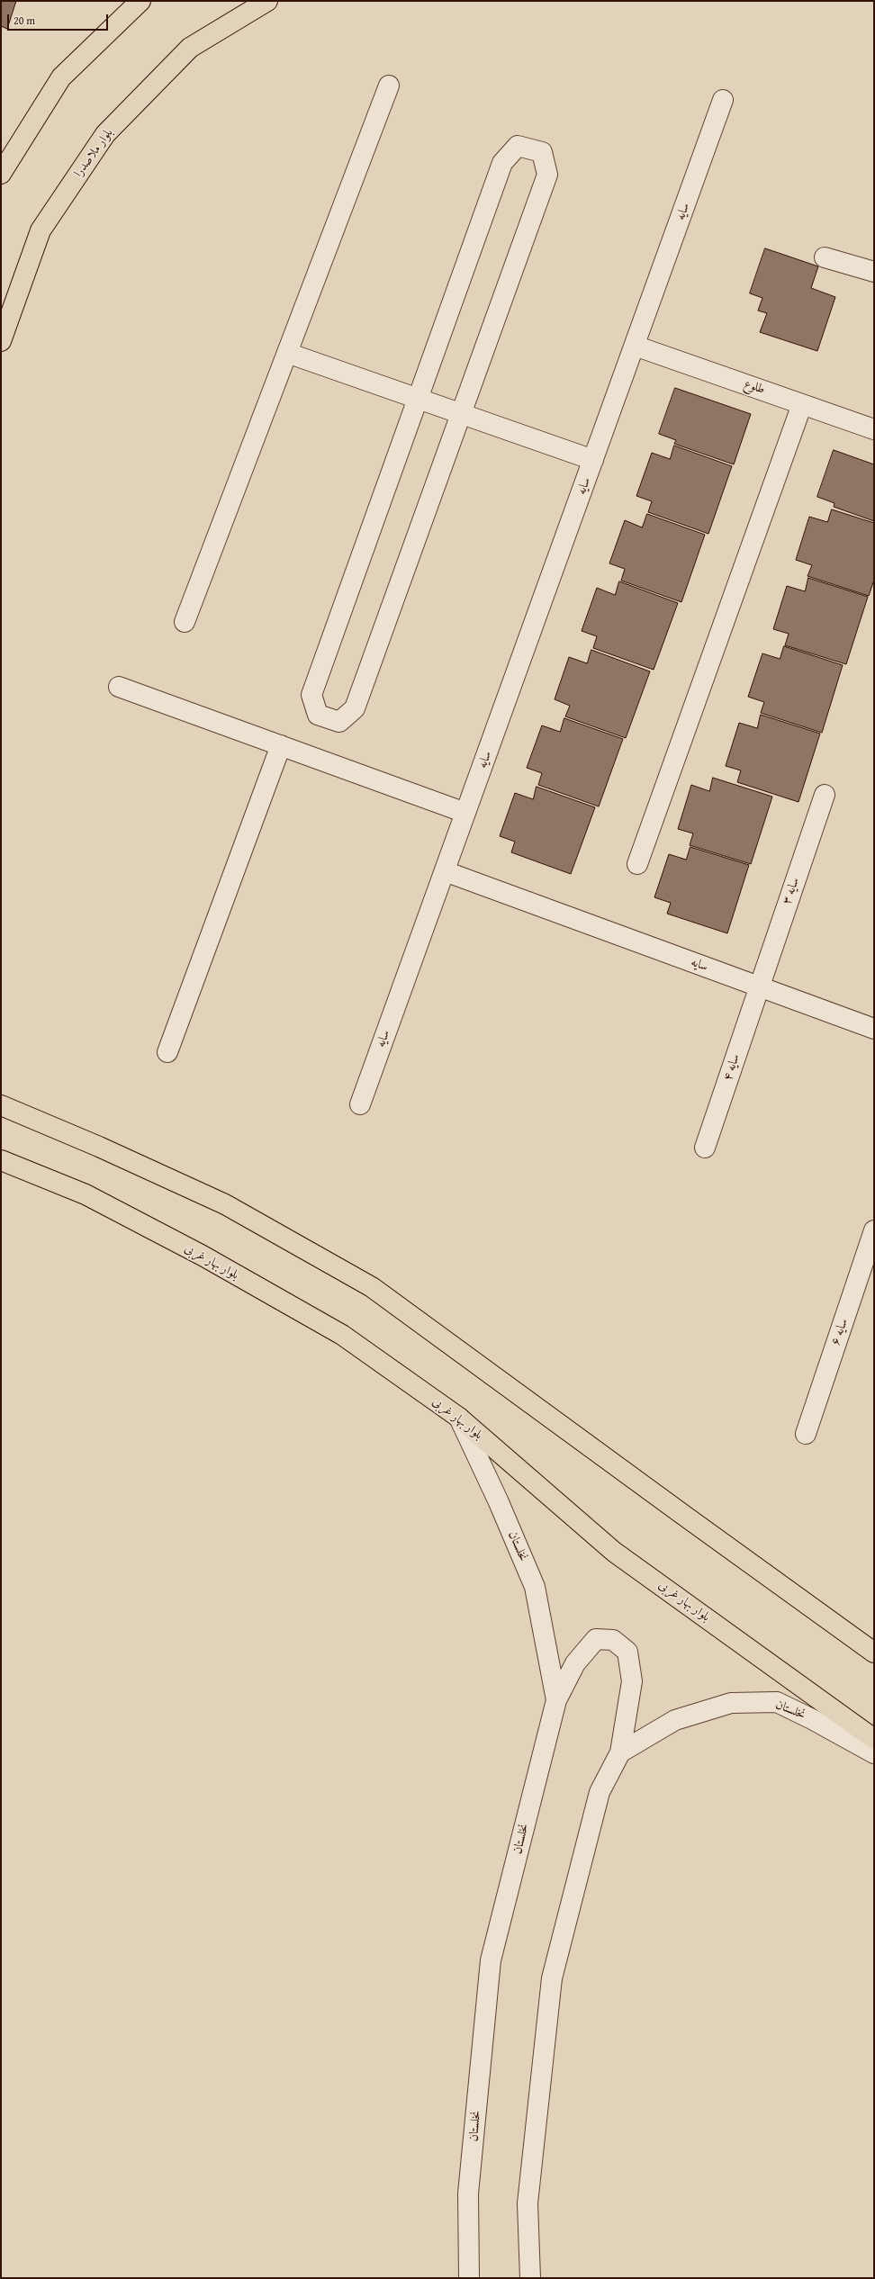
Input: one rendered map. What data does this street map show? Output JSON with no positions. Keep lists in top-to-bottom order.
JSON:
{
  "streets": {
    "main road": ["بلوار ملاصدرا", "بلوار بهار غربی"],
    "street": [
      "سایه",
      "طلوع",
      "سایه ۳",
      "سایه ۴",
      "سایه ۶",
      "نخلستان"
    ]
  },
  "crossings": [
    ["سایه", "طلوع"],
    ["سایه", "سایه ۳"],
    ["سایه", "سایه ۴"],
    ["سایه ۳", "سایه ۴"],
    ["بلوار بهار غربی", "نخلستان"]
  ],
  "scale_bar": "20 m"
}
